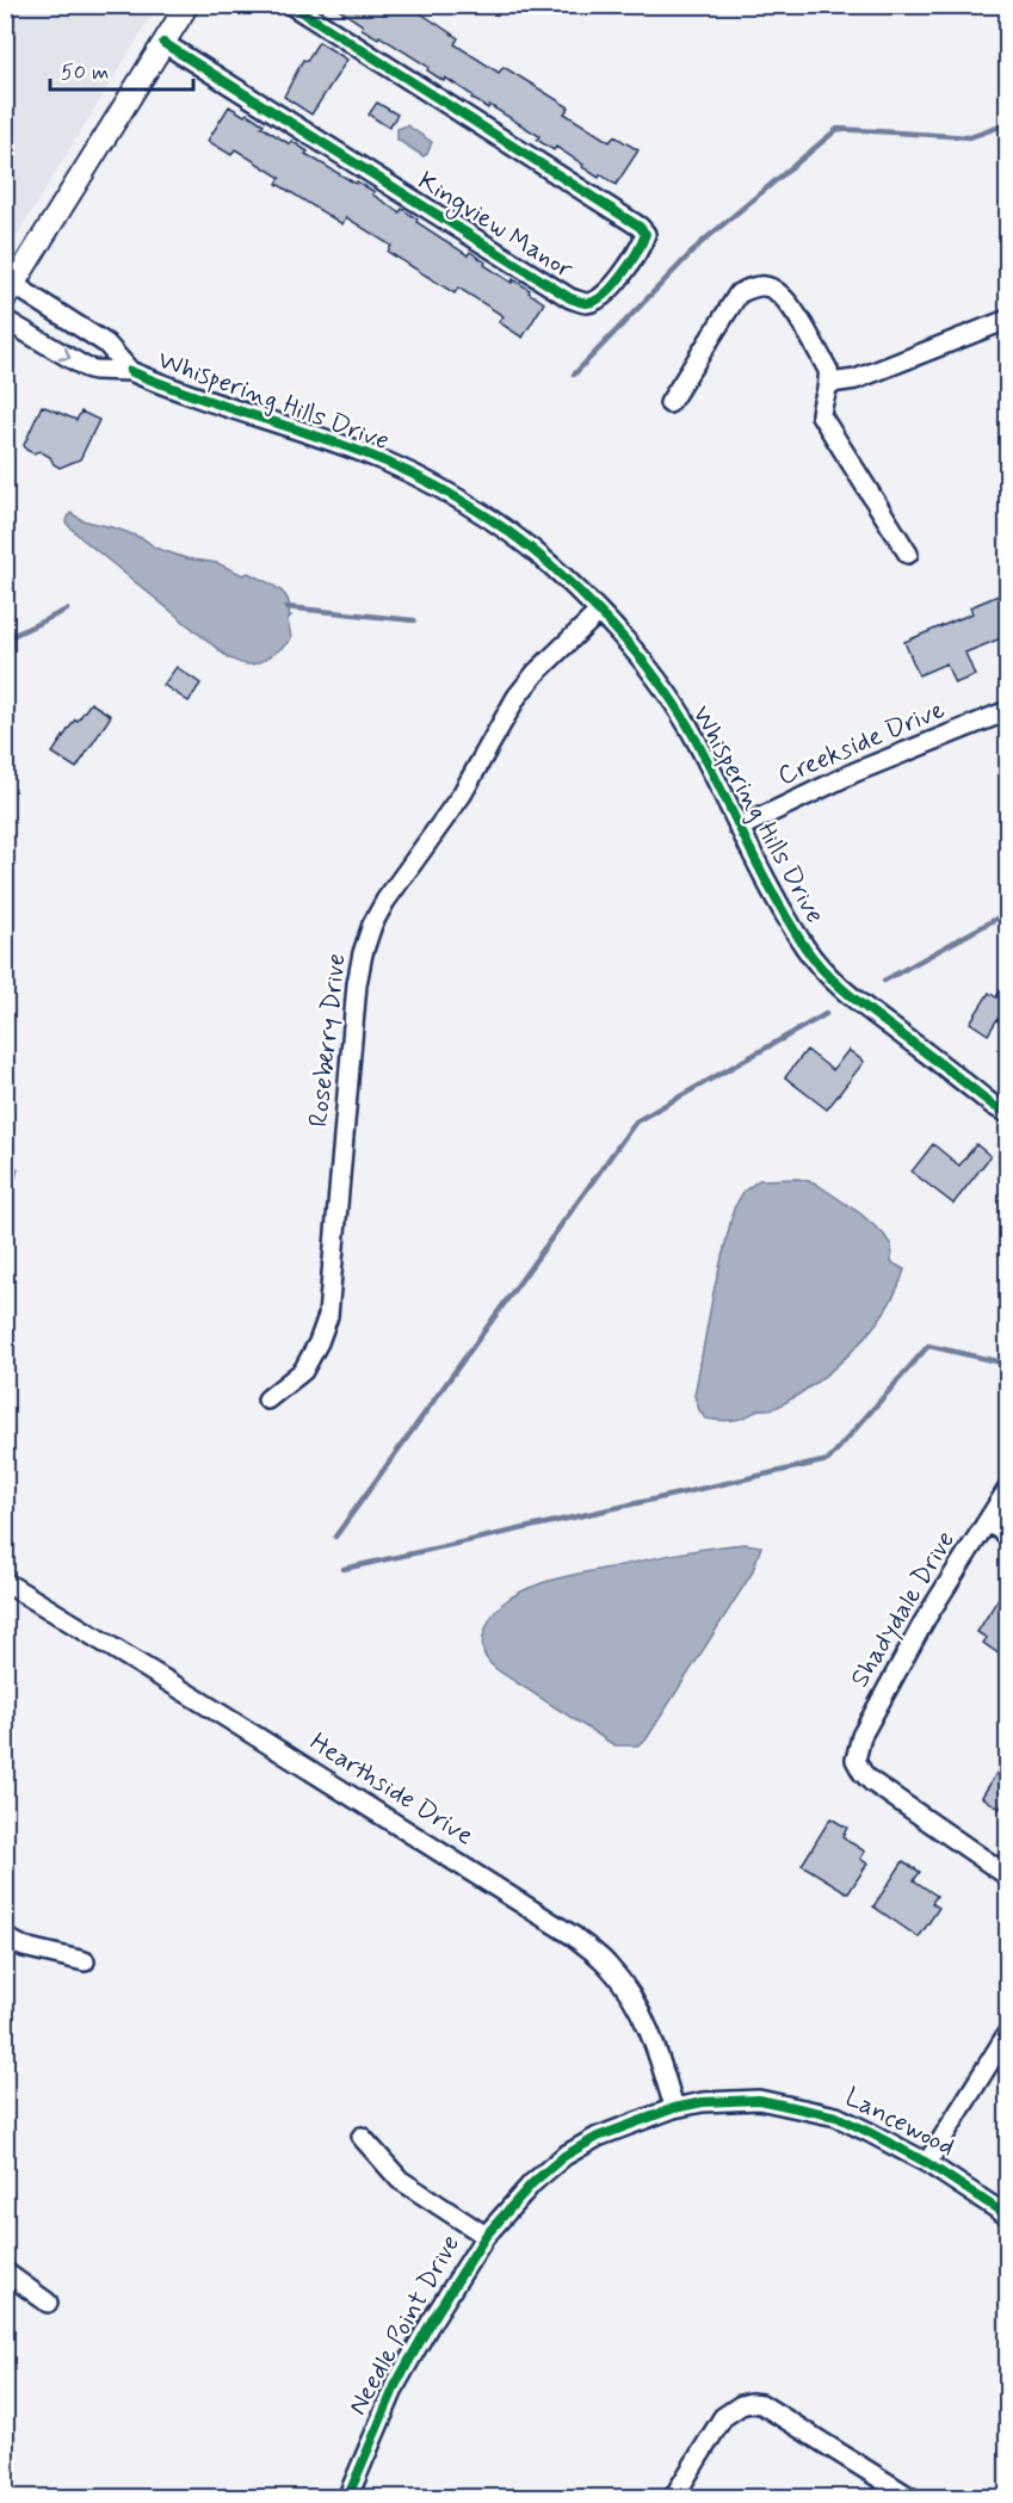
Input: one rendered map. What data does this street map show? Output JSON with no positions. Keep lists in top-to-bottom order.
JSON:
{
  "streets": {
    "street": [
      "Kingview Manor",
      "Whispering Hills Drive",
      "Creekside Drive",
      "Roseberry Drive",
      "Shadydale Drive",
      "Hearthside Drive",
      "Lancewood",
      "Needle Point Drive"
    ]
  },
  "crossings": [
    ["Whispering Hills Drive", "Creekside Drive"],
    ["Whispering Hills Drive", "Roseberry Drive"],
    ["Hearthside Drive", "Lancewood"],
    ["Hearthside Drive", "Needle Point Drive"],
    ["Lancewood", "Needle Point Drive"]
  ],
  "scale_bar": "50 m"
}
